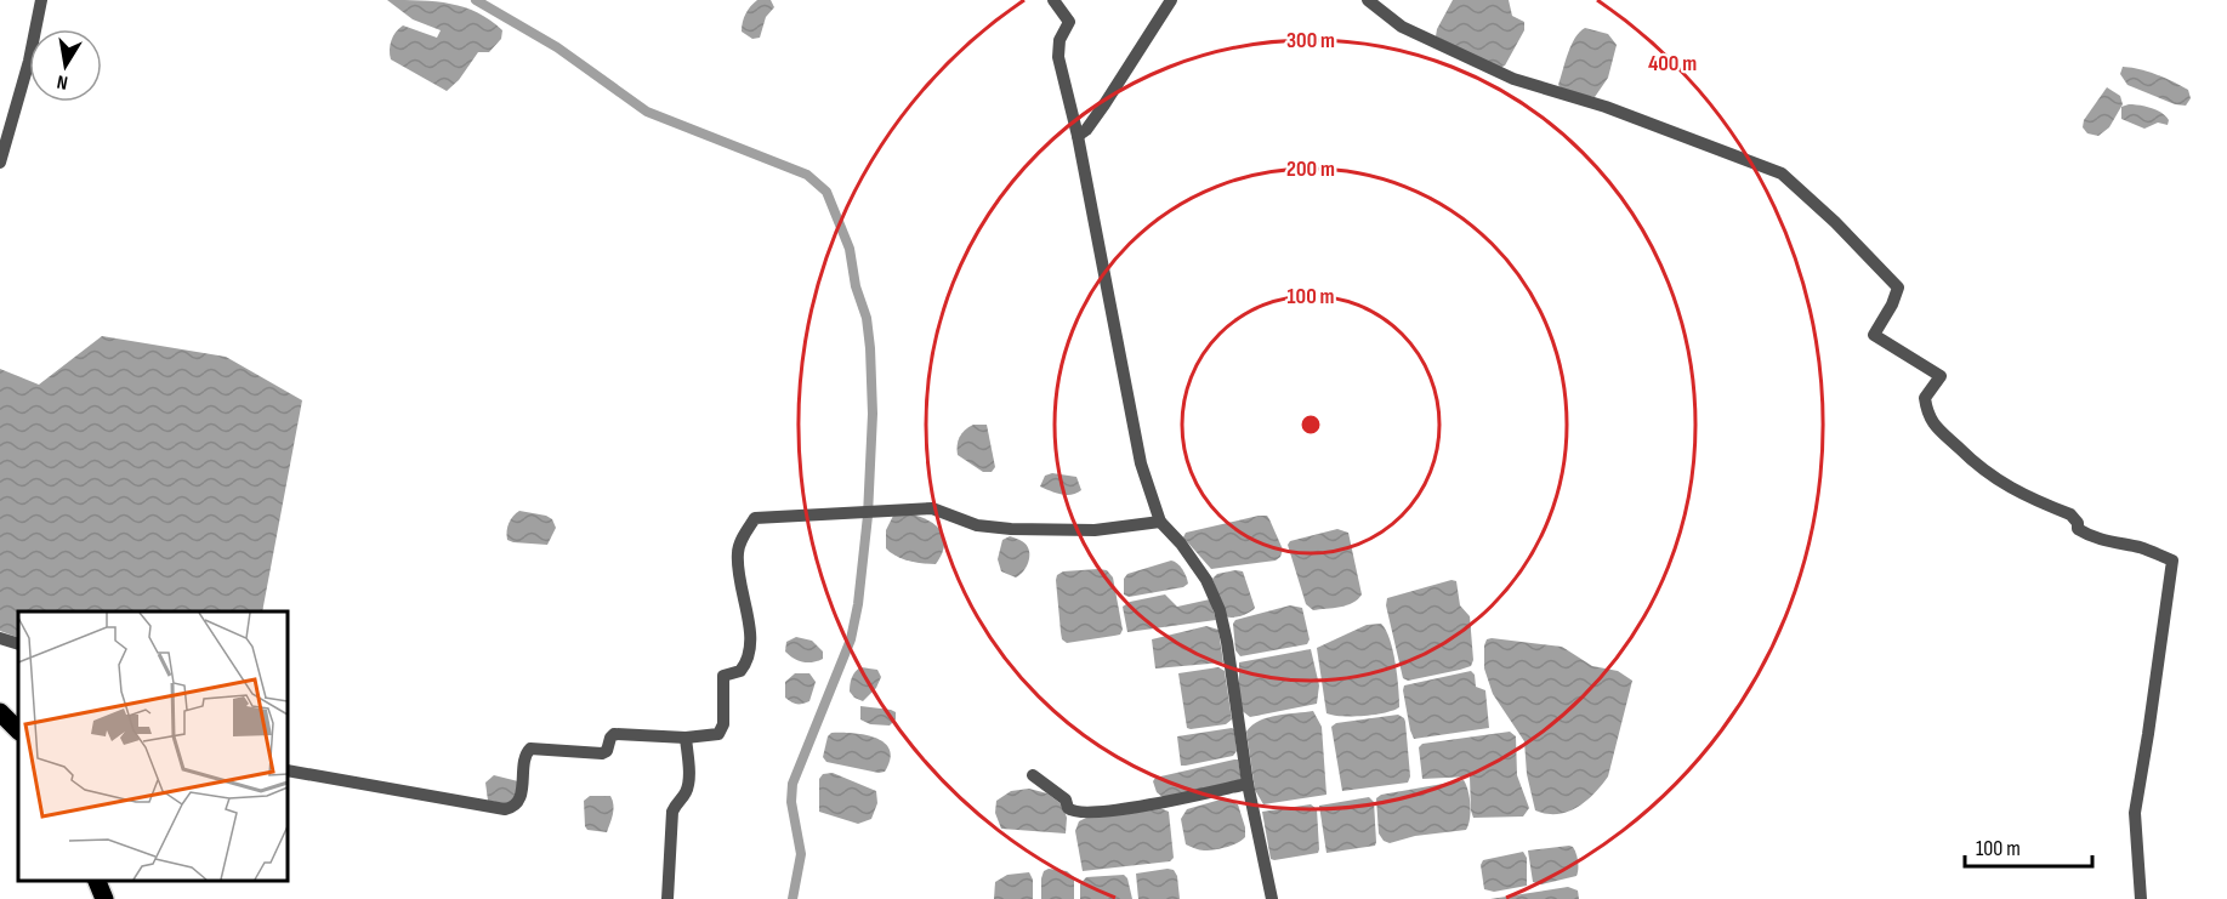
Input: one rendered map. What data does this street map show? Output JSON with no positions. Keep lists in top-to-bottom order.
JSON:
{
  "scale_bar": "100 m",
  "north": "bottom",
  "rings": [
    "300 m",
    "400 m",
    "200 m",
    "100 m"
  ]
}
